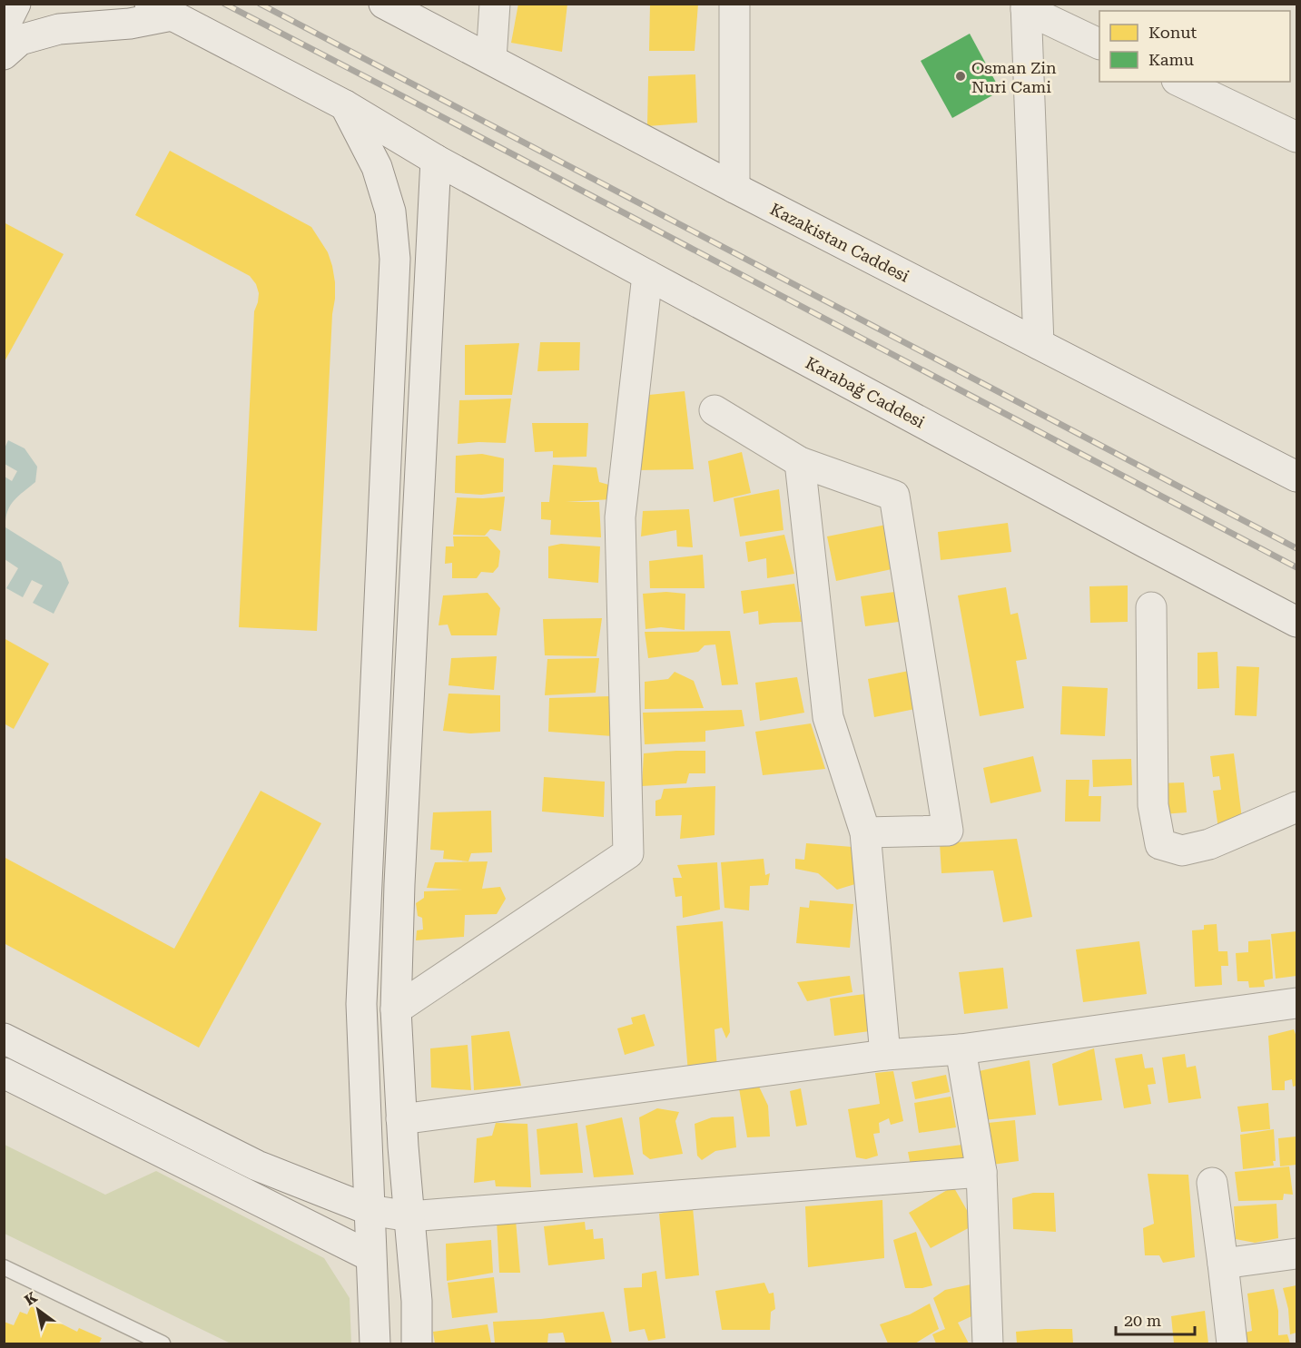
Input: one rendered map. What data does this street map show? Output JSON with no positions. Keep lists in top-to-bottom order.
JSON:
{
  "streets": {
    "main road": ["Kazakistan Caddesi", "Karabağ Caddesi"]
  },
  "places": ["Osman Zin Nuri Cami"],
  "legend": ["Konut", "Kamu"],
  "scale_bar": "20 m",
  "north": "top left"
}
